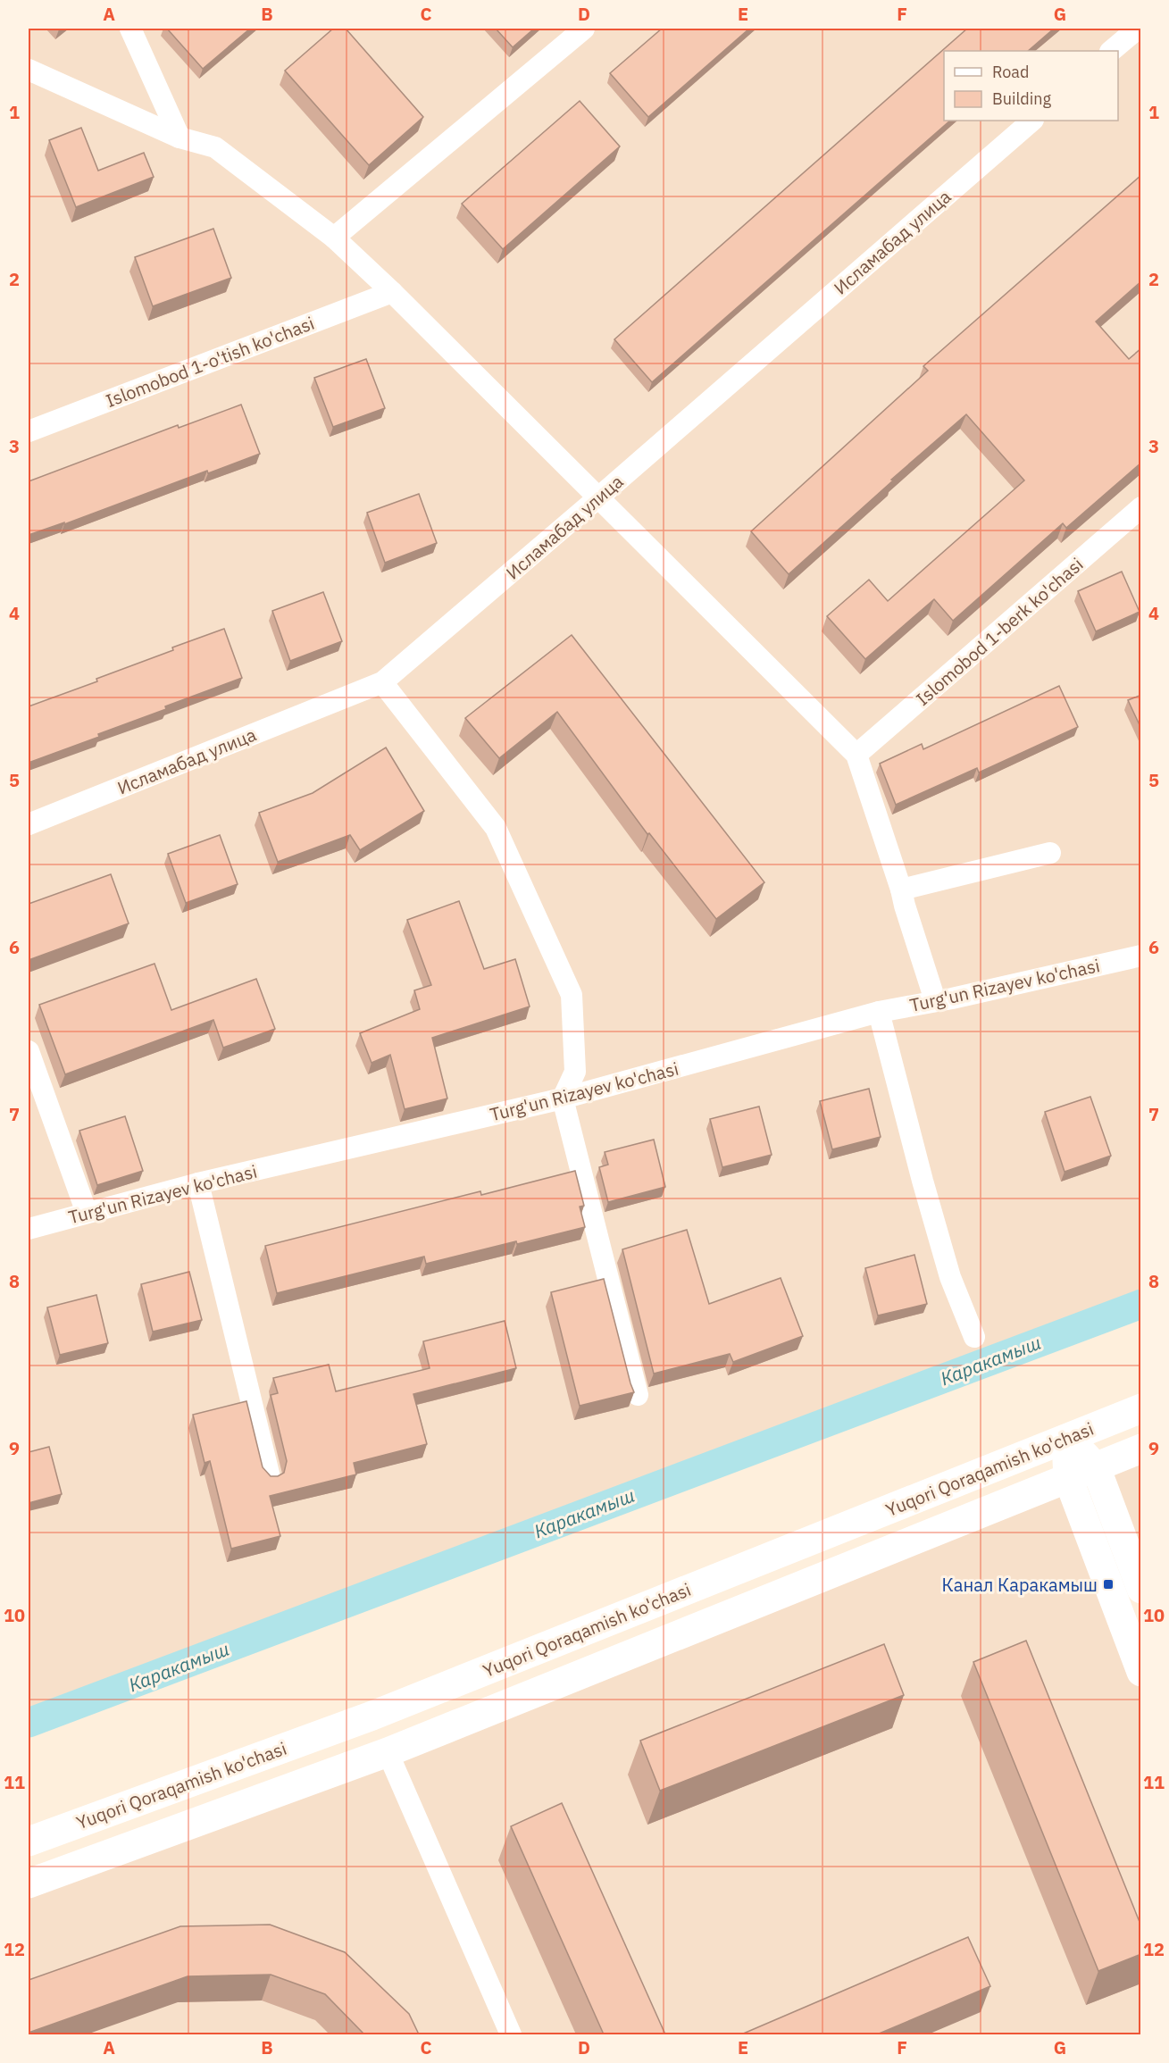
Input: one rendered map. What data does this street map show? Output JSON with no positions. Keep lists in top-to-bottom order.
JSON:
{
  "streets": {
    "main road": ["Yuqori Qoraqamish ko'chasi"],
    "street": [
      "Исламабад улица",
      "Islomobod 1-o'tish ko'chasi",
      "Islomobod 1-berk ko'chasi",
      "Turg'un Rizayev ko'chasi"
    ]
  },
  "water": ["Каракамыш"],
  "places": {
    "transit": ["Канал Каракамыш"]
  },
  "legend": ["Road", "Building"],
  "grid": {
    "columns": [
      "A",
      "B",
      "C",
      "D",
      "E",
      "F",
      "G"
    ],
    "rows": [
      "1",
      "2",
      "3",
      "4",
      "5",
      "6",
      "7",
      "8",
      "9",
      "10",
      "11",
      "12"
    ]
  }
}
